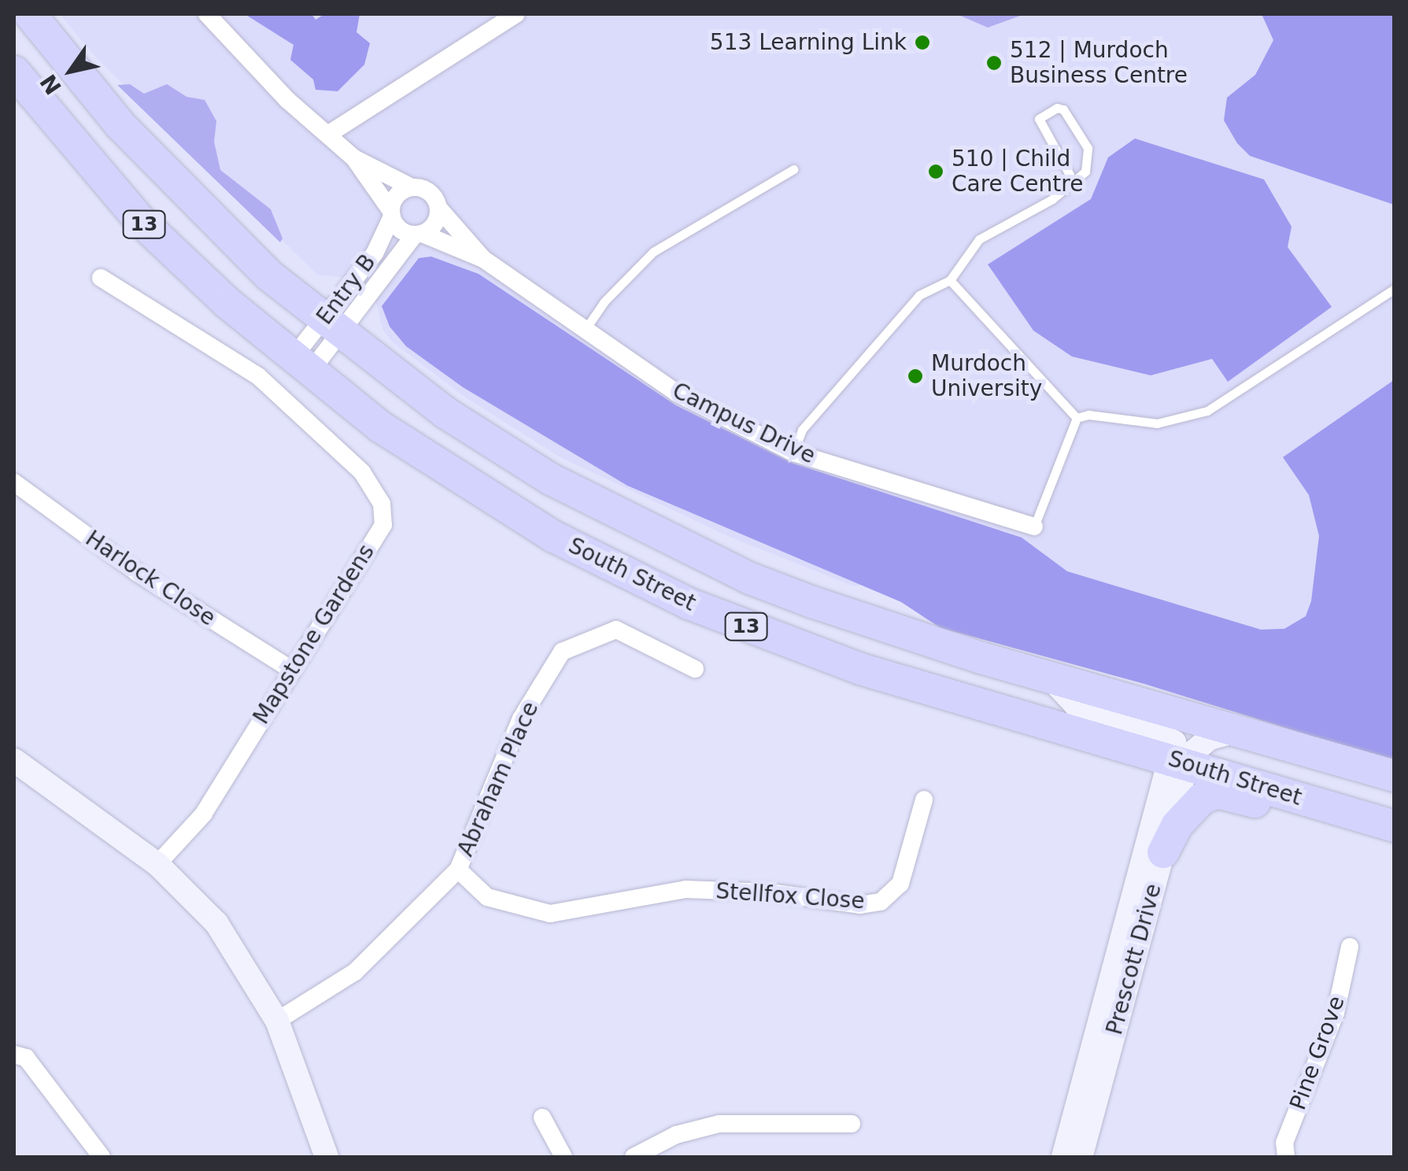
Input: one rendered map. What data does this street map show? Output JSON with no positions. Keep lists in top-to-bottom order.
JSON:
{
  "streets": {
    "highway": ["13", "South Street"],
    "street": [
      "Entry B",
      "Campus Drive",
      "Harlock Close",
      "Mapstone Gardens",
      "Abraham Place",
      "Stellfox Close",
      "Prescott Drive",
      "Pine Grove"
    ]
  },
  "crossings": [
    ["Entry B", "Campus Drive"],
    ["Entry B", "South Street"],
    ["South Street", "Prescott Drive"],
    ["Harlock Close", "Mapstone Gardens"],
    ["Abraham Place", "Stellfox Close"]
  ],
  "places": [
    "513 Learning Link",
    "512 | Murdoch Business Centre",
    "510 | Child Care Centre",
    "Murdoch University"
  ],
  "north": "bottom left"
}
